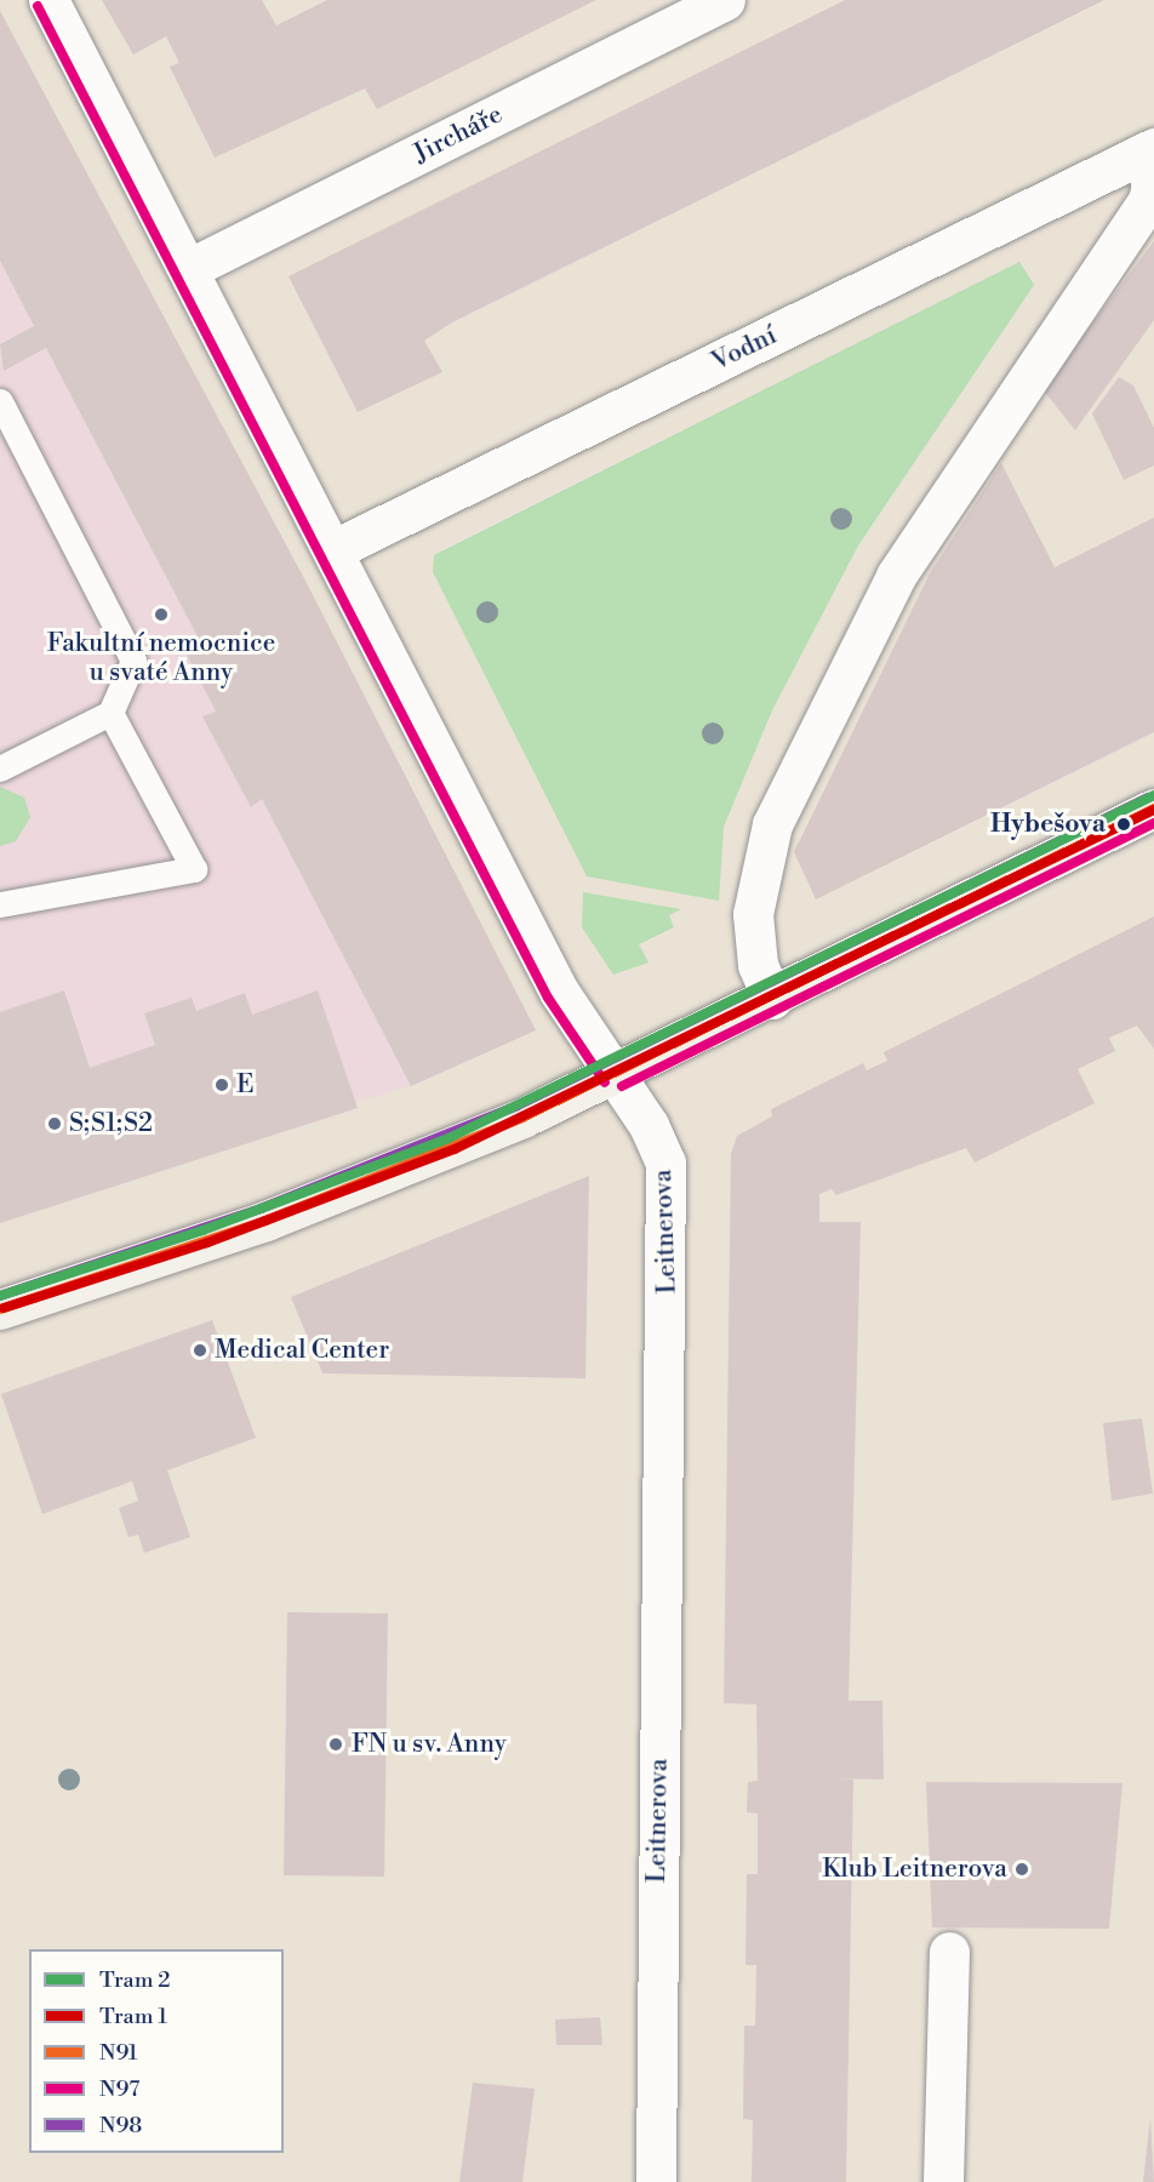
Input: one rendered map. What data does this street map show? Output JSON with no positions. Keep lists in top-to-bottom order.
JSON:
{
  "streets": {
    "street": ["Jircháře", "Vodní", "Leitnerova"]
  },
  "crossings": [
    ["Jircháře", "Leitnerova"],
    ["Vodní", "Leitnerova"]
  ],
  "places": [
    "Fakultní nemocnice u svaté Anny",
    "Hybešova",
    "E",
    "S;S1;S2",
    "Medical Center",
    "FN u sv. Anny",
    "Klub Leitnerova"
  ],
  "lines": [
    "transit line N97",
    "tram line 2",
    "transit line N98",
    "transit line N91",
    "tram line 1"
  ],
  "legend": [
    "Tram 2",
    "Tram 1",
    "N91",
    "N97",
    "N98"
  ]
}
